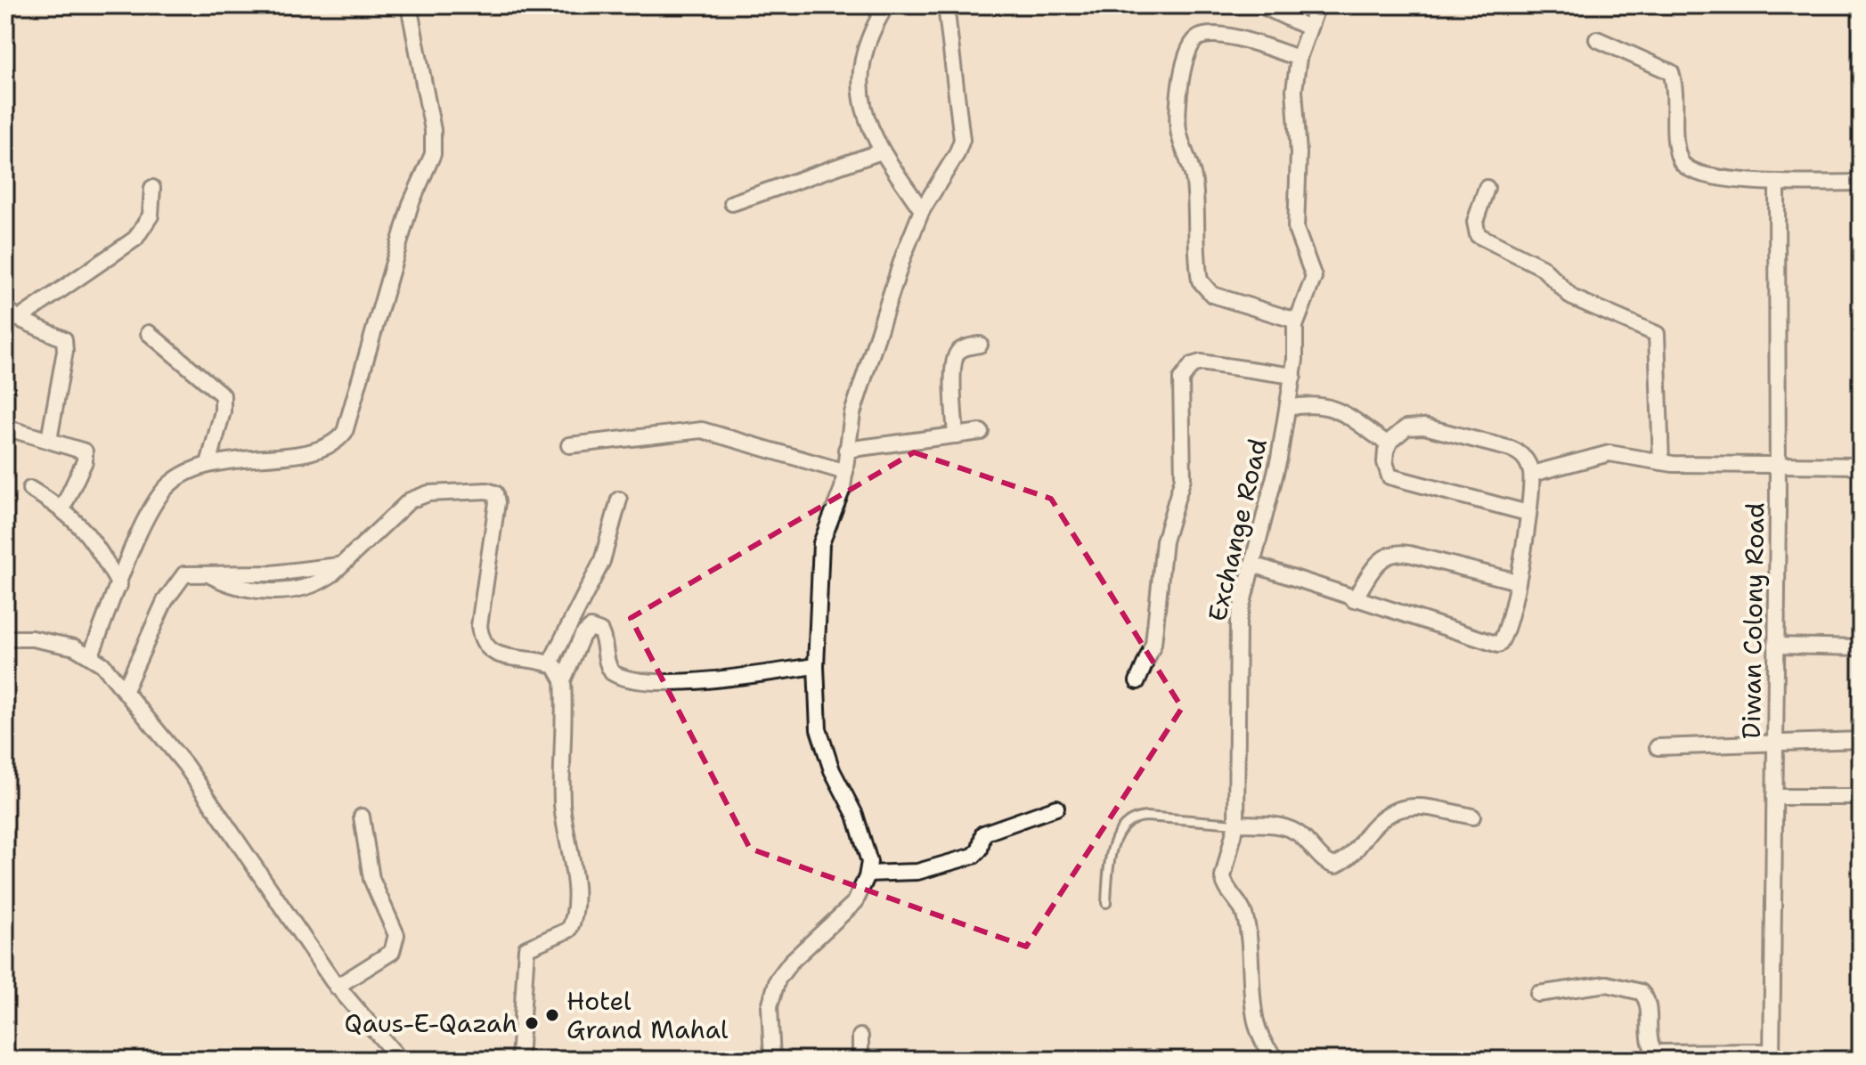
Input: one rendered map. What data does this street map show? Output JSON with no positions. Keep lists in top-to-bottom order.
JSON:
{
  "streets": {
    "street": ["Exchange Road", "Diwan Colony Road"]
  },
  "places": ["Hotel Grand Mahal", "Qaus-E-Qazah"]
}
